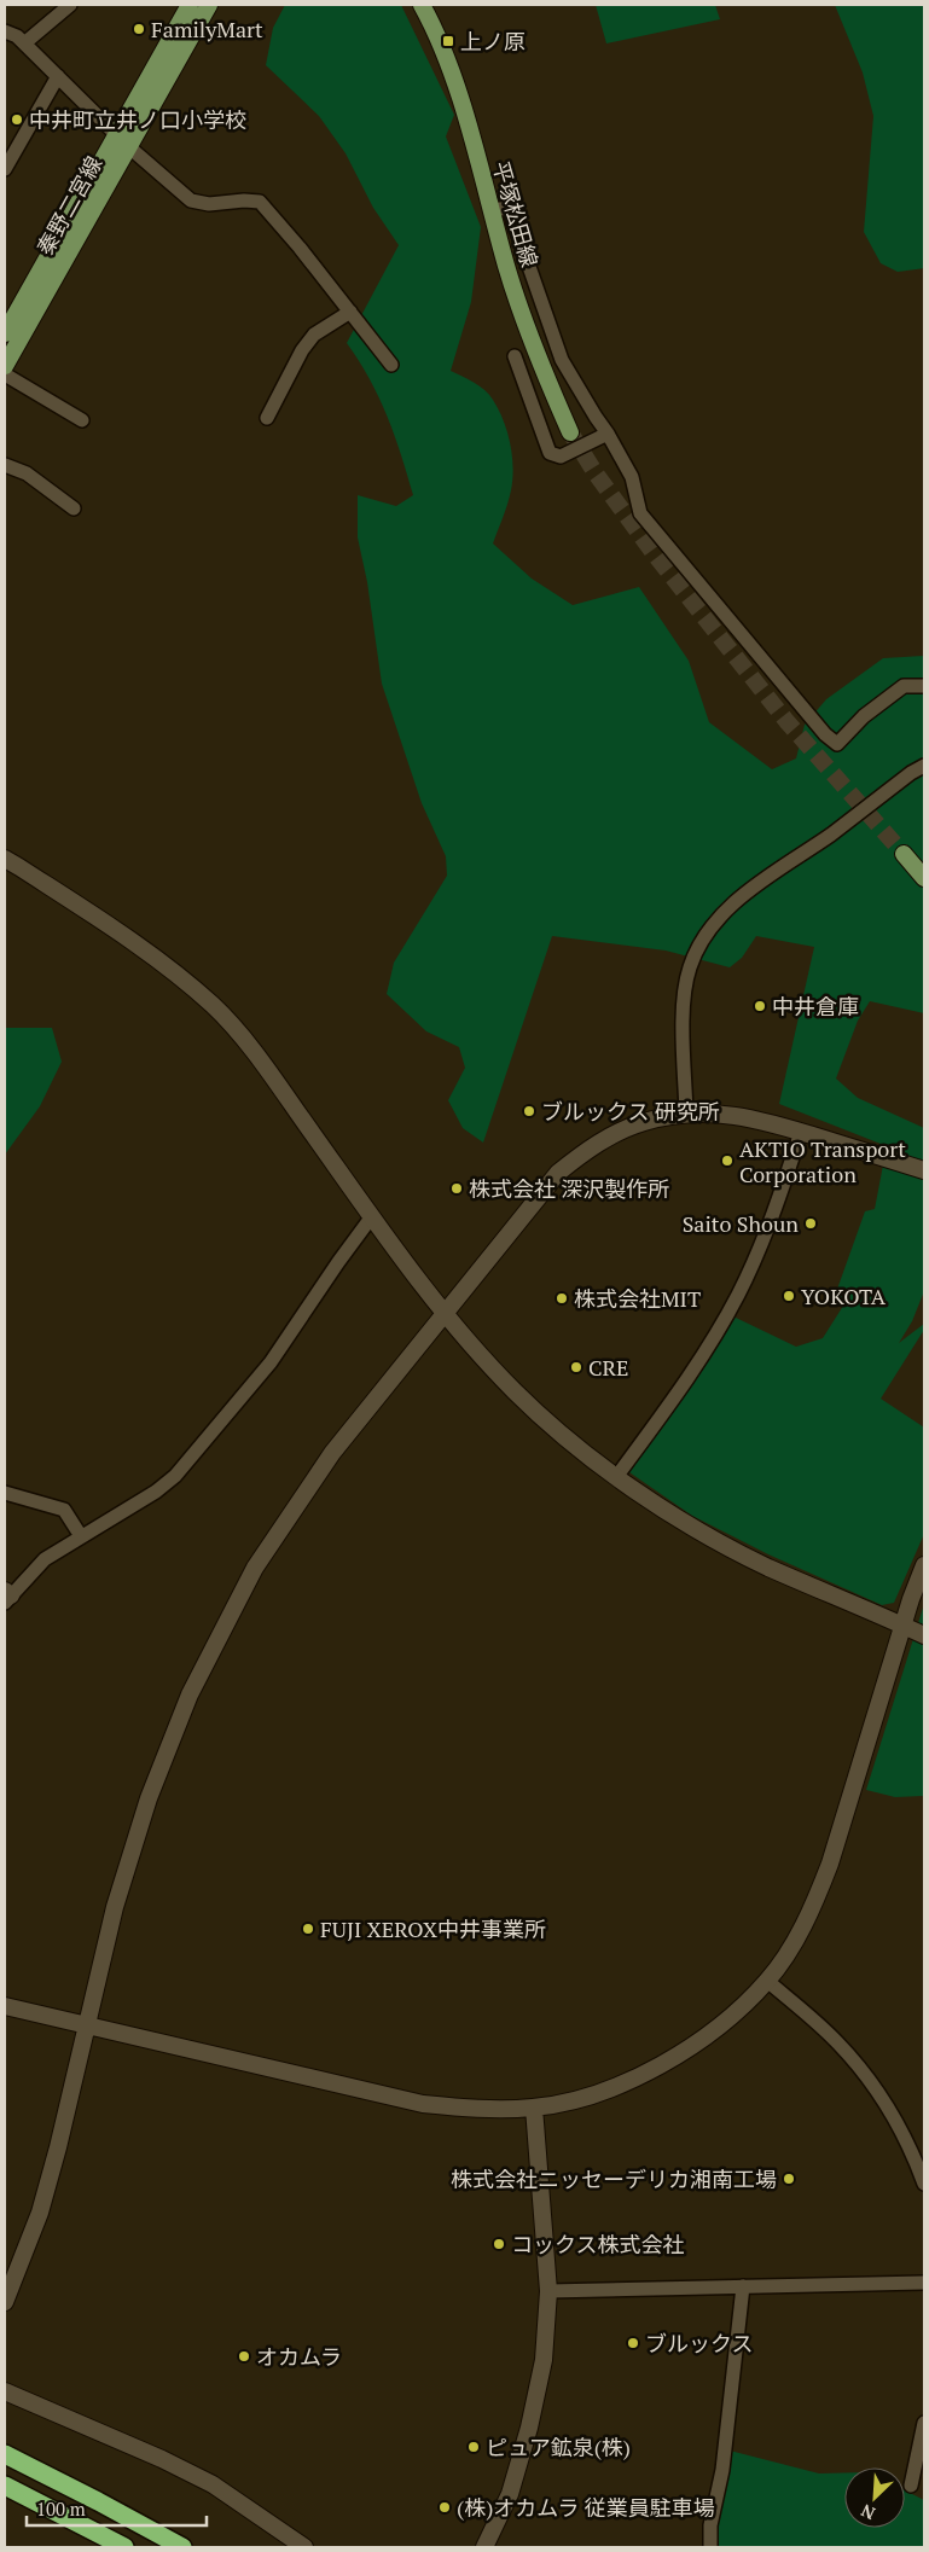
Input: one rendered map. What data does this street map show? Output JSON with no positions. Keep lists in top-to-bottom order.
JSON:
{
  "streets": {
    "main road": ["秦野二宮線", "平塚松田線"]
  },
  "places": {
    "other": [
      "FamilyMart",
      "中井町立井ノ口小学校",
      "中井倉庫",
      "ブルックス 研究所",
      "AKTIO Transport Corporation",
      "株式会社 深沢製作所",
      "Saito Shoun",
      "YOKOTA",
      "株式会社MIT",
      "CRE",
      "FUJI XEROX中井事業所",
      "株式会社ニッセーデリカ湘南工場",
      "コックス株式会社",
      "ブルックス",
      "オカムラ",
      "ピュア鉱泉(株)",
      "(株)オカムラ 従業員駐車場"
    ],
    "transit": ["上ノ原"]
  },
  "scale_bar": "100 m",
  "north": "bottom left"
}
